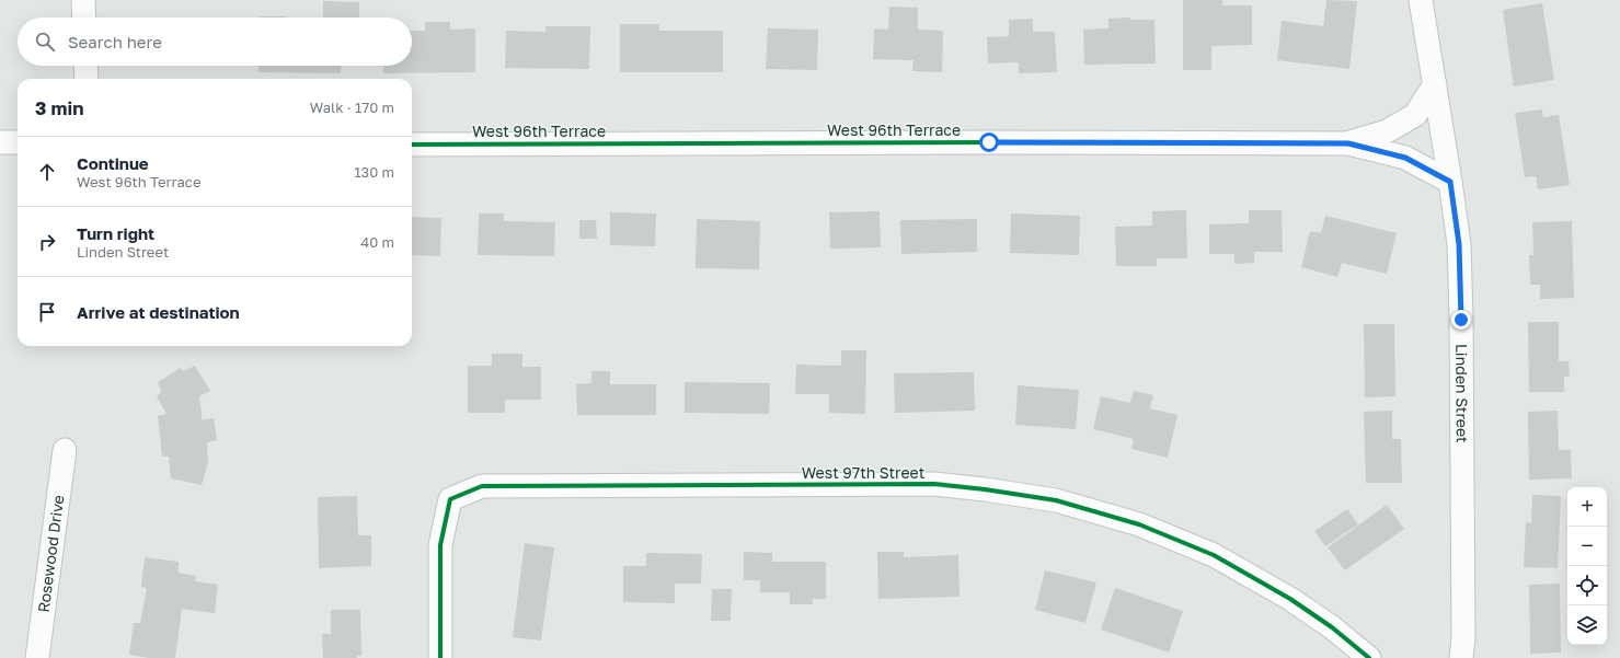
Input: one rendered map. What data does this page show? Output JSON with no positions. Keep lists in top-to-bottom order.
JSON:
{
  "streets": {
    "street": [
      "West 96th Terrace",
      "Linden Street",
      "West 97th Street",
      "Rosewood Drive"
    ]
  },
  "crossings": [
    ["West 96th Terrace", "Linden Street"]
  ],
  "page": {
    "search": "Search here",
    "heading": ["3 min", "Walk · 170 m"],
    "list": [
      ["Continue", "West 96th Terrace", "130 m"],
      ["Turn right", "Linden Street", "40 m"],
      "Arrive at destination"
    ],
    "map_buttons": ["+", "−"]
  }
}
